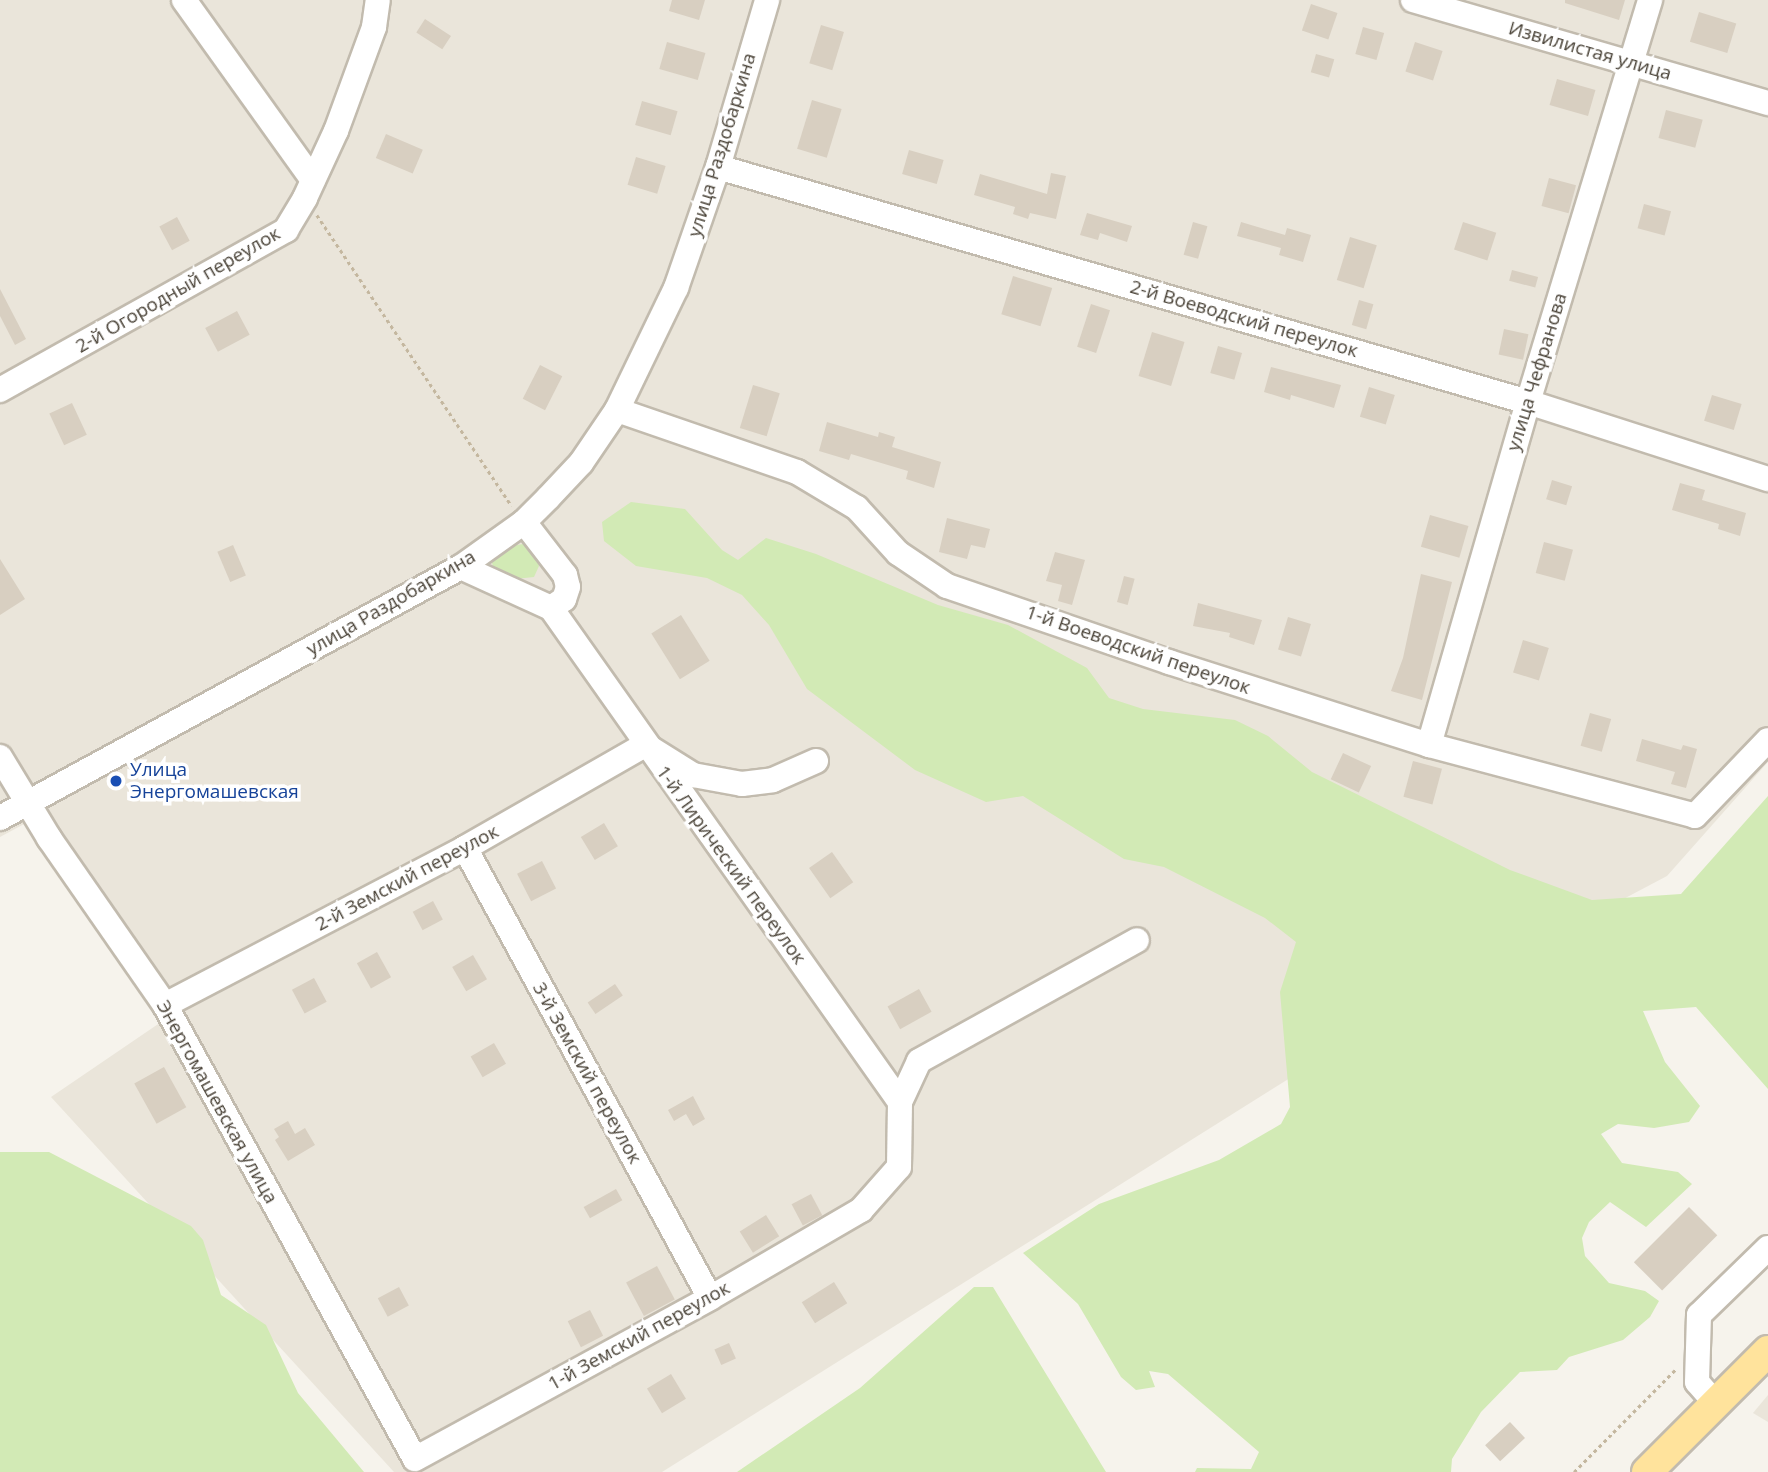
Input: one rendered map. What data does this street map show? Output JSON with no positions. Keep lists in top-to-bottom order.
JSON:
{
  "streets": {
    "street": [
      "Извилистая улица",
      "улица Раздобаркина",
      "2-й Огородный переулок",
      "2-й Воеводский переулок",
      "улица Чефранова",
      "1-й Воеводский переулок",
      "1-й Лирический переулок",
      "2-й Земский переулок",
      "3-й Земский переулок",
      "Энергомашевская улица",
      "1-й Земский переулок"
    ]
  },
  "crossings": [
    ["Извилистая улица", "улица Чефранова"],
    ["улица Раздобаркина", "2-й Воеводский переулок"],
    ["улица Раздобаркина", "1-й Воеводский переулок"],
    ["улица Раздобаркина", "Энергомашевская улица"],
    ["2-й Воеводский переулок", "улица Чефранова"],
    ["улица Чефранова", "1-й Воеводский переулок"],
    ["1-й Лирический переулок", "2-й Земский переулок"],
    ["1-й Лирический переулок", "1-й Земский переулок"],
    ["2-й Земский переулок", "3-й Земский переулок"],
    ["2-й Земский переулок", "Энергомашевская улица"],
    ["3-й Земский переулок", "1-й Земский переулок"],
    ["Энергомашевская улица", "1-й Земский переулок"]
  ],
  "places": ["Улица Энергомашевская"]
}
